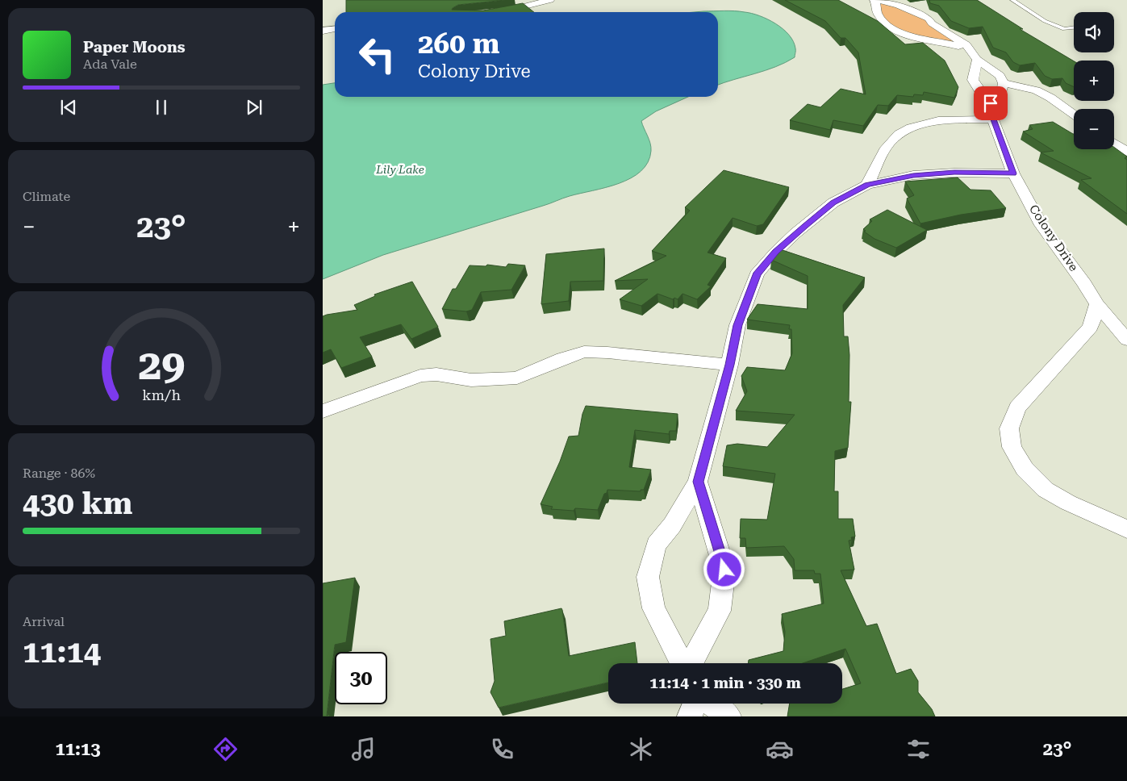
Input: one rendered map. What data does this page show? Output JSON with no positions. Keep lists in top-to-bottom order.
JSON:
{
  "streets": {
    "street": ["Colony Drive"]
  },
  "water": ["Lily Lake"],
  "page": {
    "map_buttons": ["+", "−"],
    "turn": ["260 m", "Colony Drive"],
    "song": ["Paper Moons", "Ada Vale"],
    "tile": [
      "Climate",
      ["Range · 86%", "430 km"],
      ["Arrival", "11:14"]
    ],
    "heat": ["−", "23°", "+"],
    "limit": "30",
    "trip": "11:14 · 1 min · 330 m",
    "tabs": ["11:13", "23°"],
    "gauge": ["29", "km/h"]
  }
}
